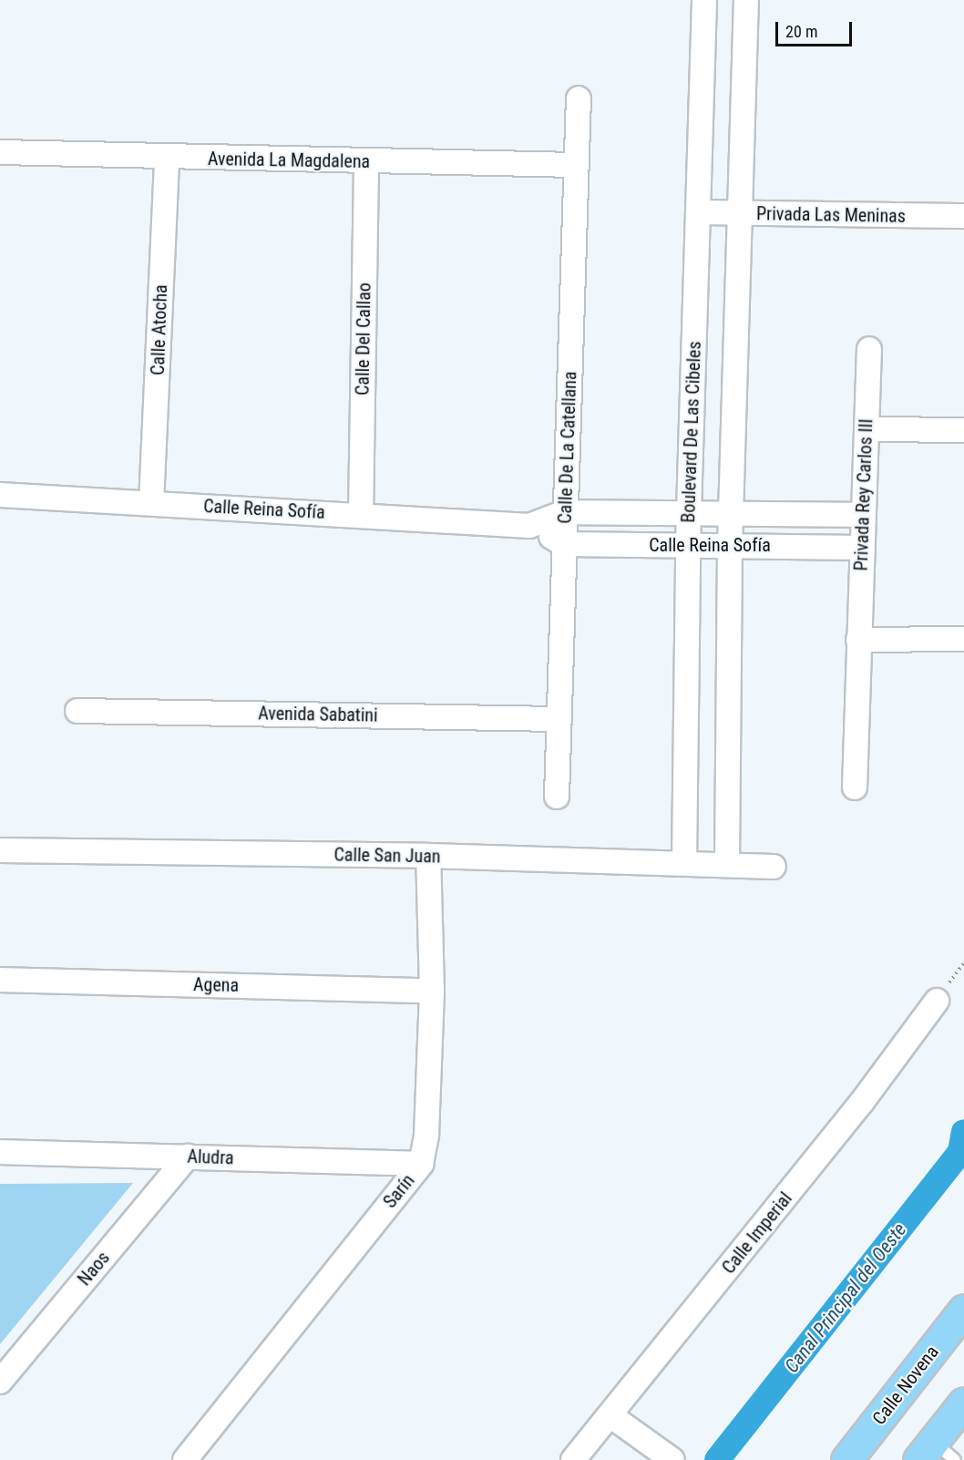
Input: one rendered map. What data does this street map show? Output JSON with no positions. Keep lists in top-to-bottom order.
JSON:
{
  "streets": {
    "main road": ["Calle Novena"],
    "street": [
      "Avenida La Magdalena",
      "Privada Las Meninas",
      "Calle Atocha",
      "Calle Del Callao",
      "Boulevard De Las Cibeles",
      "Calle De La Catellana",
      "Privada Rey Carlos III",
      "Calle Reina Sofía",
      "Avenida Sabatini",
      "Calle San Juan",
      "Agena",
      "Aludra",
      "Sarín",
      "Calle Imperial",
      "Naos"
    ]
  },
  "crossings": [
    ["Avenida La Magdalena", "Calle Atocha"],
    ["Avenida La Magdalena", "Calle Del Callao"],
    ["Avenida La Magdalena", "Calle De La Catellana"],
    ["Privada Las Meninas", "Boulevard De Las Cibeles"],
    ["Calle Atocha", "Calle Reina Sofía"],
    ["Calle Del Callao", "Calle Reina Sofía"],
    ["Boulevard De Las Cibeles", "Calle Reina Sofía"],
    ["Boulevard De Las Cibeles", "Calle San Juan"],
    ["Calle De La Catellana", "Calle Reina Sofía"],
    ["Calle De La Catellana", "Avenida Sabatini"],
    ["Privada Rey Carlos III", "Calle Reina Sofía"],
    ["Calle San Juan", "Sarín"],
    ["Agena", "Sarín"],
    ["Aludra", "Sarín"],
    ["Aludra", "Naos"]
  ],
  "water": ["Canal Principal del Oeste"],
  "scale_bar": "20 m"
}
